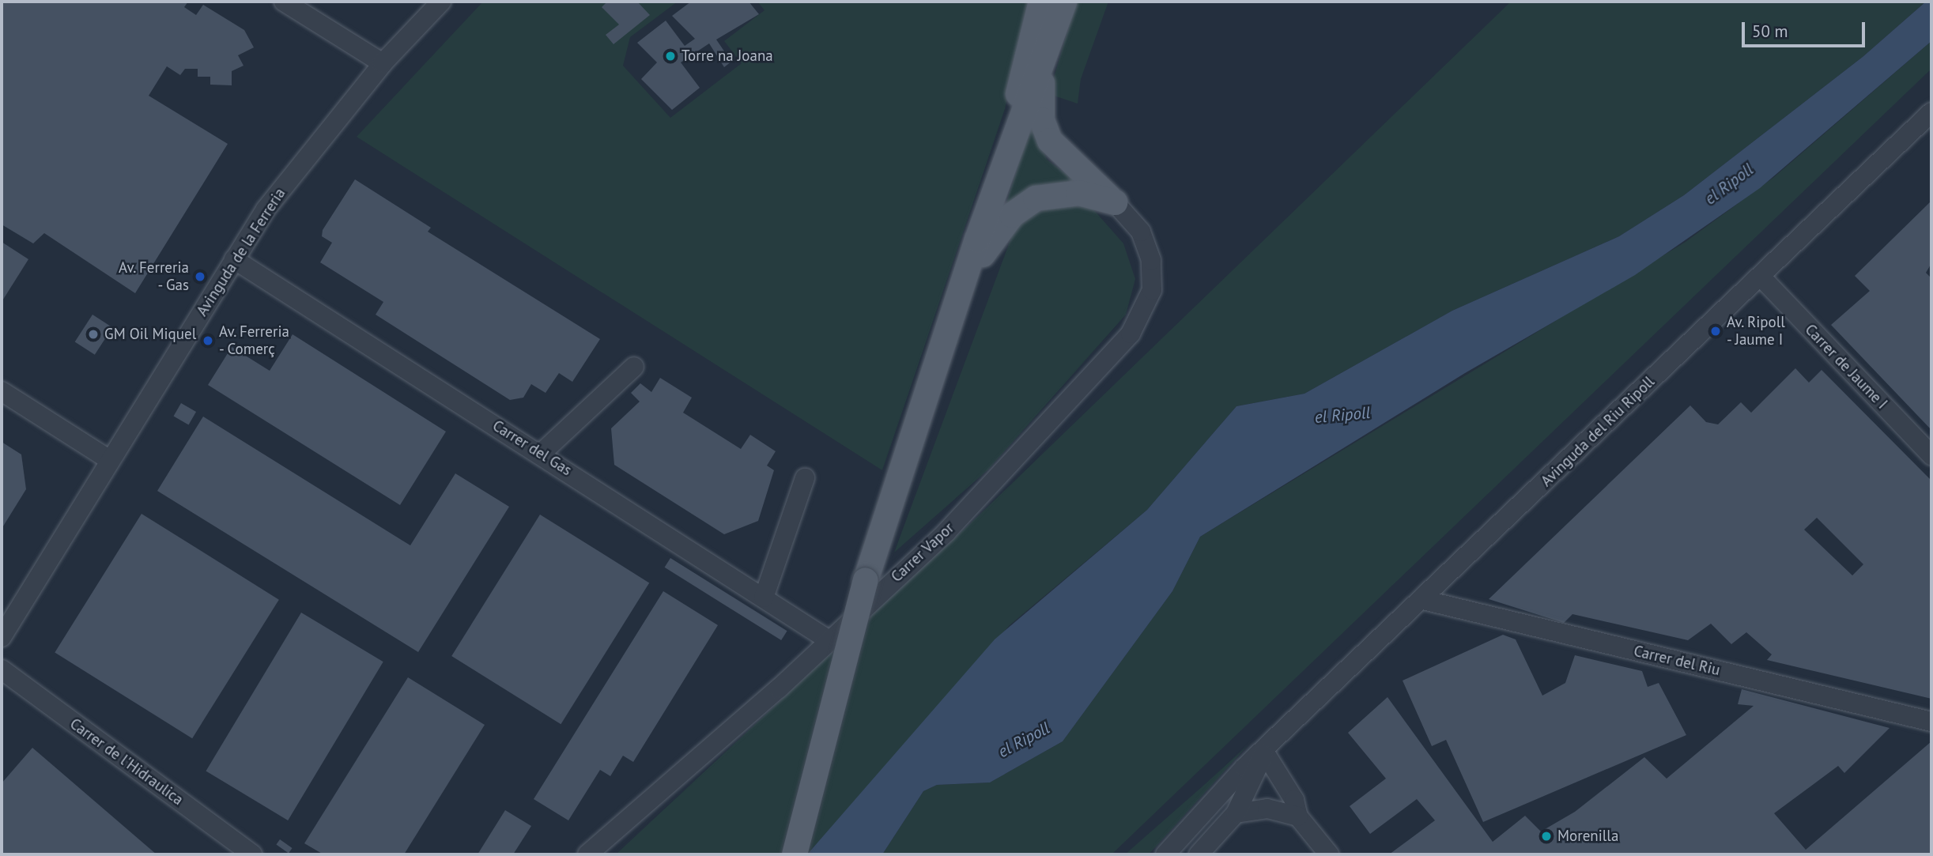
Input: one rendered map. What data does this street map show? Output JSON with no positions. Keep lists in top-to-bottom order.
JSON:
{
  "streets": {
    "street": [
      "Avinguda de la Ferreria",
      "Carrer de Jaume I",
      "Avinguda del Riu Ripoll",
      "Carrer del Gas",
      "Carrer Vapor",
      "Carrer del Riu",
      "Carrer de l'Hidraulica"
    ]
  },
  "crossings": [
    ["Avinguda de la Ferreria", "Carrer del Gas"],
    ["Carrer de Jaume I", "Avinguda del Riu Ripoll"],
    ["Avinguda del Riu Ripoll", "Carrer del Riu"],
    ["Carrer del Gas", "Carrer Vapor"]
  ],
  "water": ["el Ripoll"],
  "places": [
    "Torre na Joana",
    "Av. Ferreria - Gas",
    "Av. Ripoll - Jaume I",
    "GM Oil Miquel",
    "Av. Ferreria - Comerç",
    "Morenilla"
  ],
  "scale_bar": "50 m"
}
